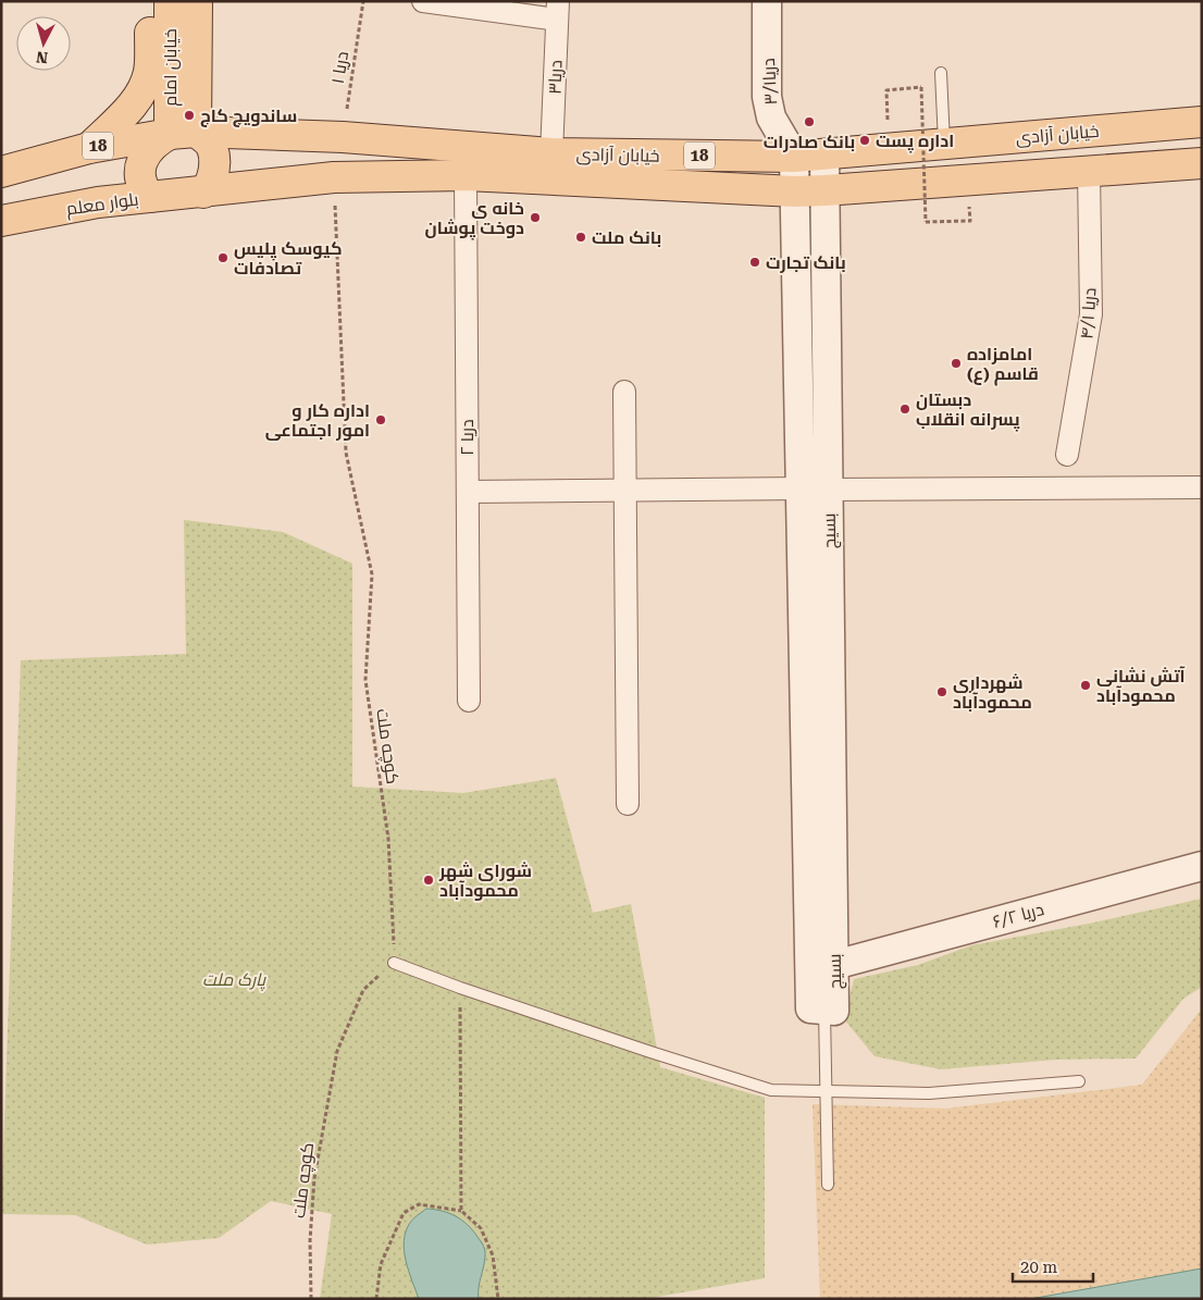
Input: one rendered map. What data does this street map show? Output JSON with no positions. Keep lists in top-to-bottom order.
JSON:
{
  "streets": {
    "main road": [
      "خیابان امام",
      "خیابان آزادی",
      "18",
      "بلوار معلم"
    ],
    "street": [
      "دریا۳",
      "دریا۳/۱",
      "دریا ۴/۱",
      "دریا ۲",
      "بسیج",
      "دریا ۶/۲"
    ],
    "path": ["دریا ۱", "کوچه ملت"]
  },
  "crossings": [
    ["خیابان امام", "خیابان آزادی"],
    ["خیابان امام", "18"],
    ["خیابان امام", "بلوار معلم"],
    ["دریا ۱", "خیابان آزادی"],
    ["دریا۳", "خیابان آزادی"],
    ["دریا۳/۱", "خیابان آزادی"],
    ["دریا۳/۱", "بسیج"],
    ["خیابان آزادی", "18"],
    ["خیابان آزادی", "بلوار معلم"],
    ["خیابان آزادی", "دریا ۴/۱"],
    ["خیابان آزادی", "دریا ۲"],
    ["خیابان آزادی", "بسیج"],
    ["خیابان آزادی", "کوچه ملت"],
    ["18", "بلوار معلم"],
    ["بسیج", "دریا ۶/۲"]
  ],
  "parks": ["پارک ملت"],
  "places": [
    "ساندویچ کاج",
    "بانک صادرات",
    "اداره پست",
    "خانه ی دوخت پوشان",
    "بانک ملت",
    "کیوسک پلیس تصادفات",
    "بانک تجارت",
    "امامزاده قاسم (ع)",
    "دبستان پسرانه انقلاب",
    "اداره کار و امور اجتماعی",
    "آتش نشانی محمودآباد",
    "شهرداری محمودآباد",
    "شورای شهر محمودآباد"
  ],
  "scale_bar": "20 m",
  "north": "bottom"
}
